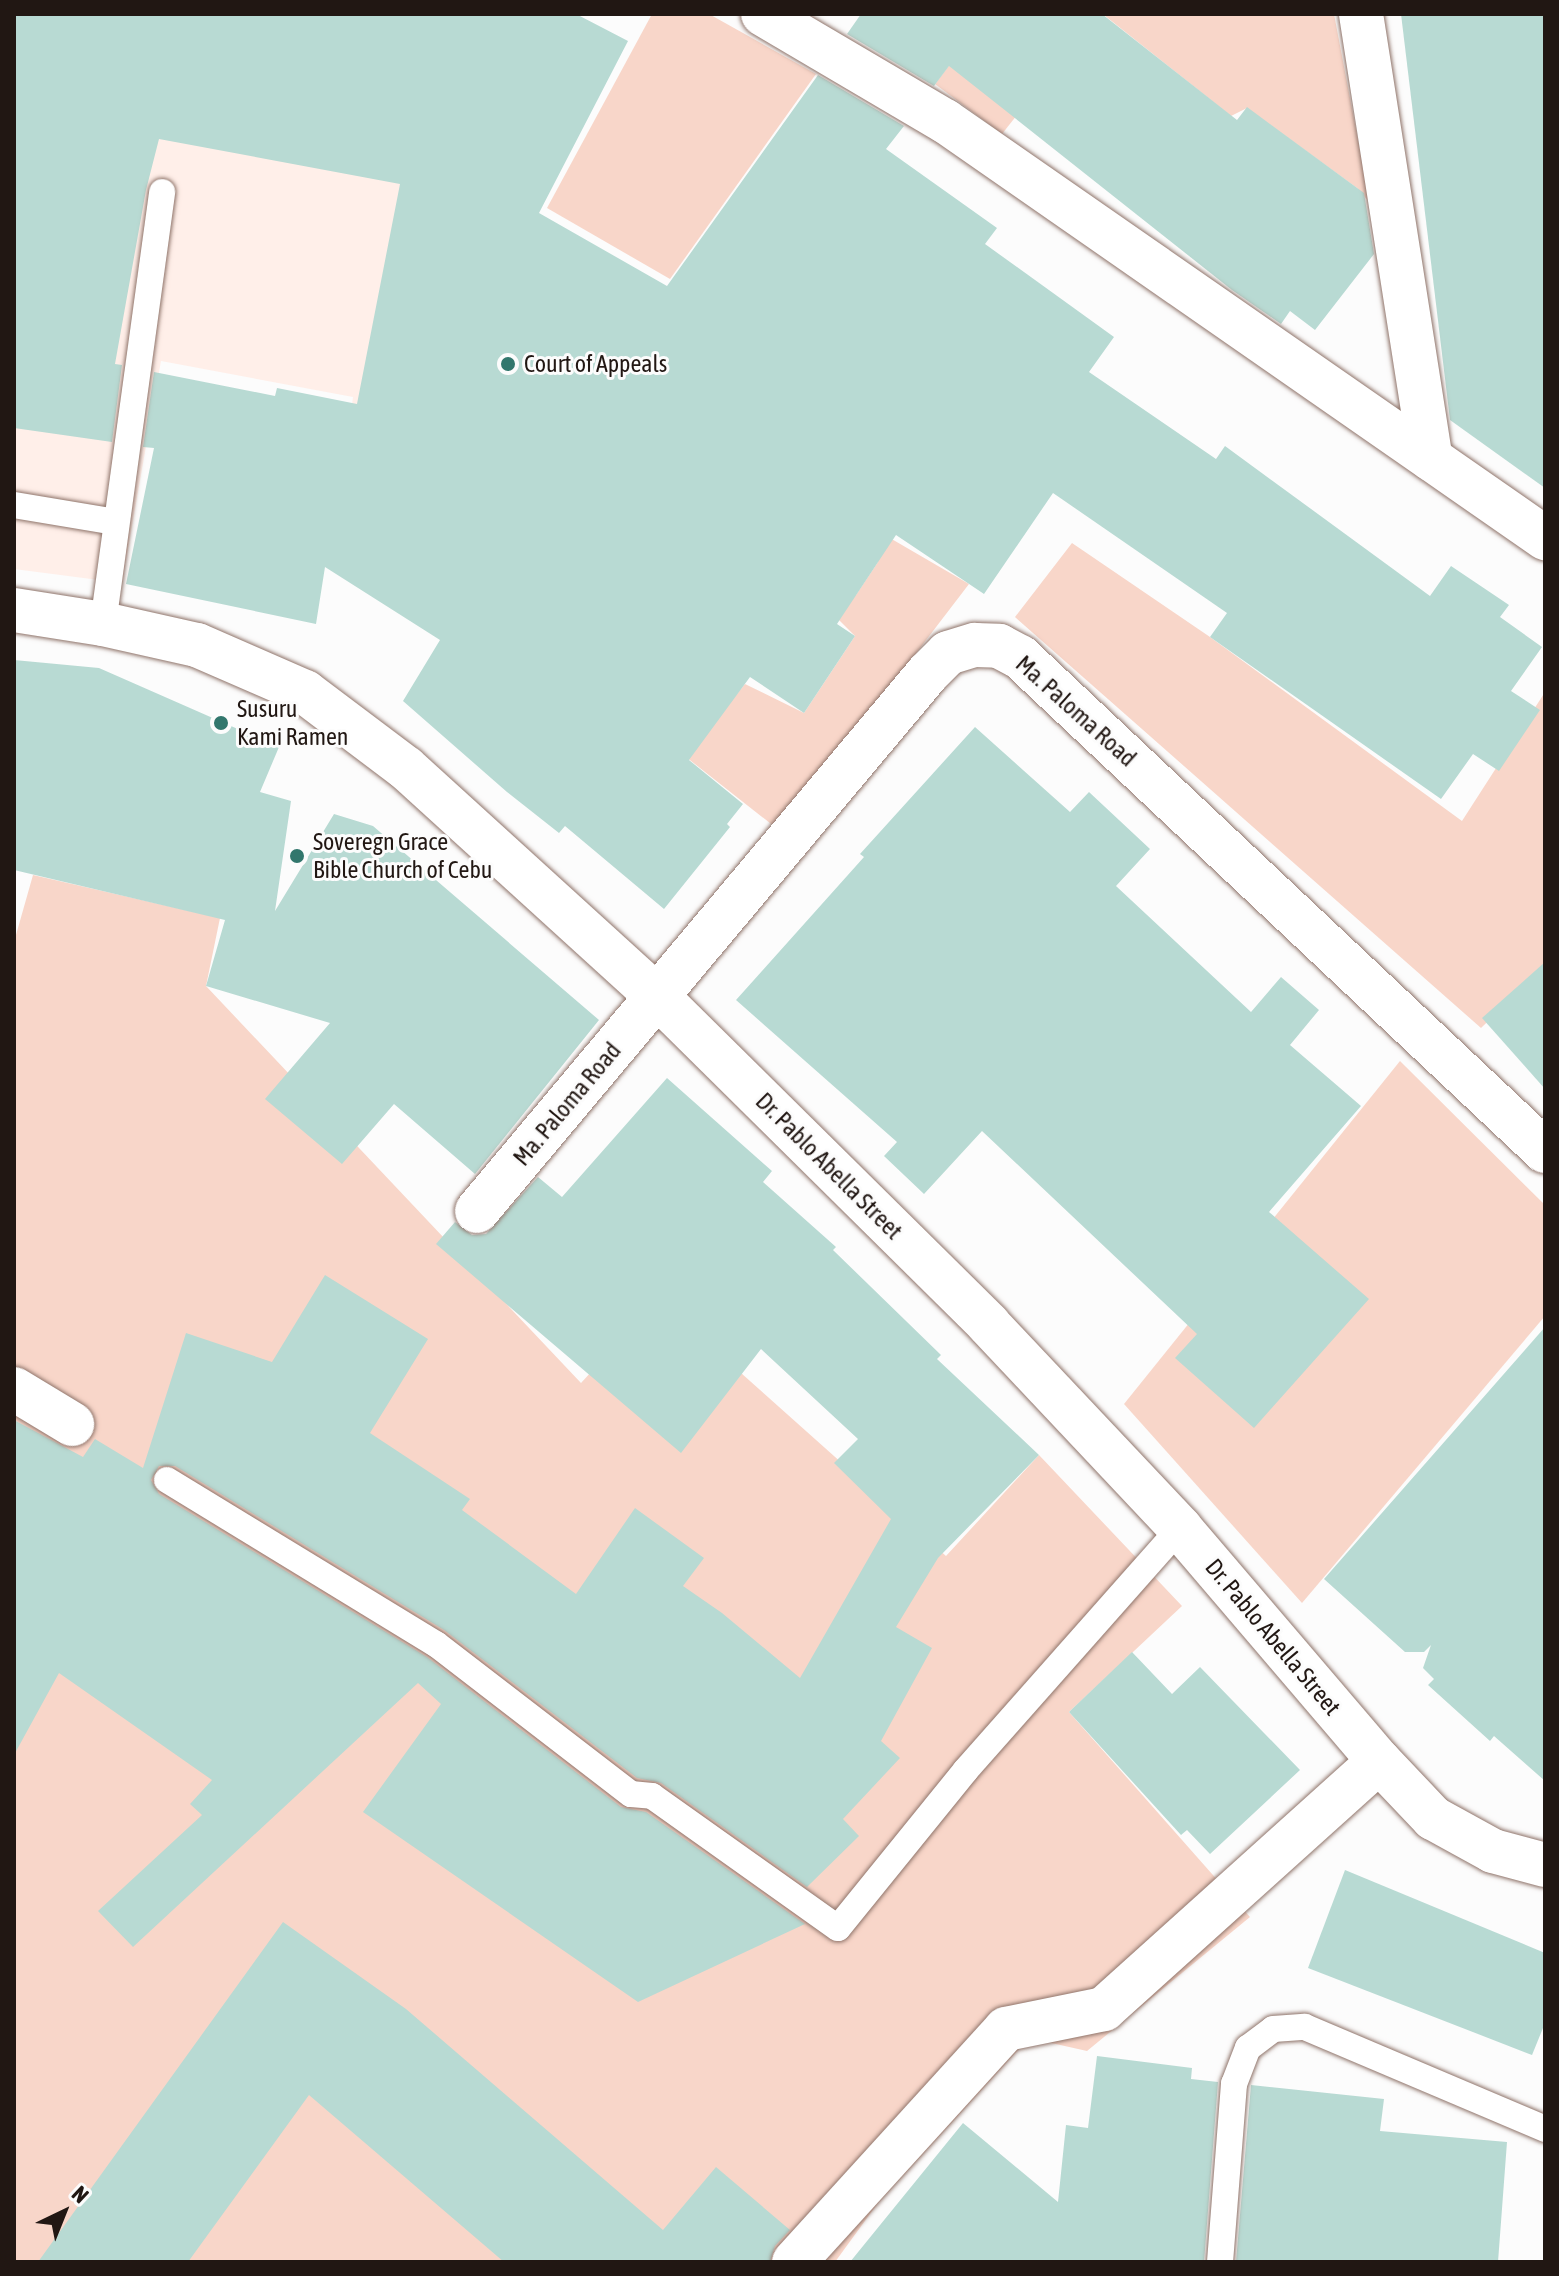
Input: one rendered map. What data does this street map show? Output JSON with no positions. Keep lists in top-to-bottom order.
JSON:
{
  "streets": {
    "street": ["Ma. Paloma Road", "Dr. Pablo Abella Street"]
  },
  "crossings": [
    ["Ma. Paloma Road", "Dr. Pablo Abella Street"]
  ],
  "places": ["Court of Appeals", "Susuru Kami Ramen", "Soveregn Grace Bible Church of Cebu"],
  "north": "top right"
}
